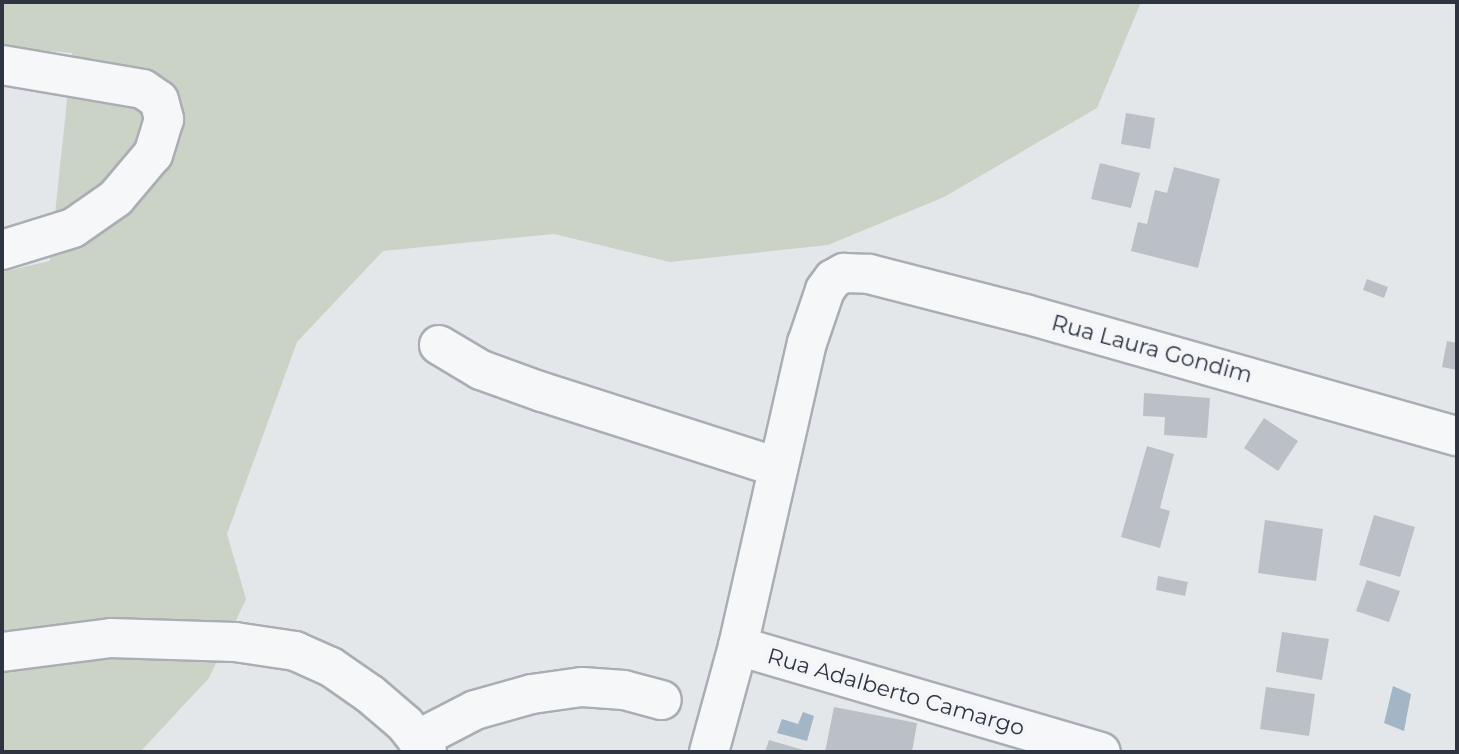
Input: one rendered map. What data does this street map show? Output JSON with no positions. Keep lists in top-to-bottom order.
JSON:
{
  "streets": {
    "street": ["Rua Laura Gondim", "Rua Adalberto Camargo"]
  }
}
